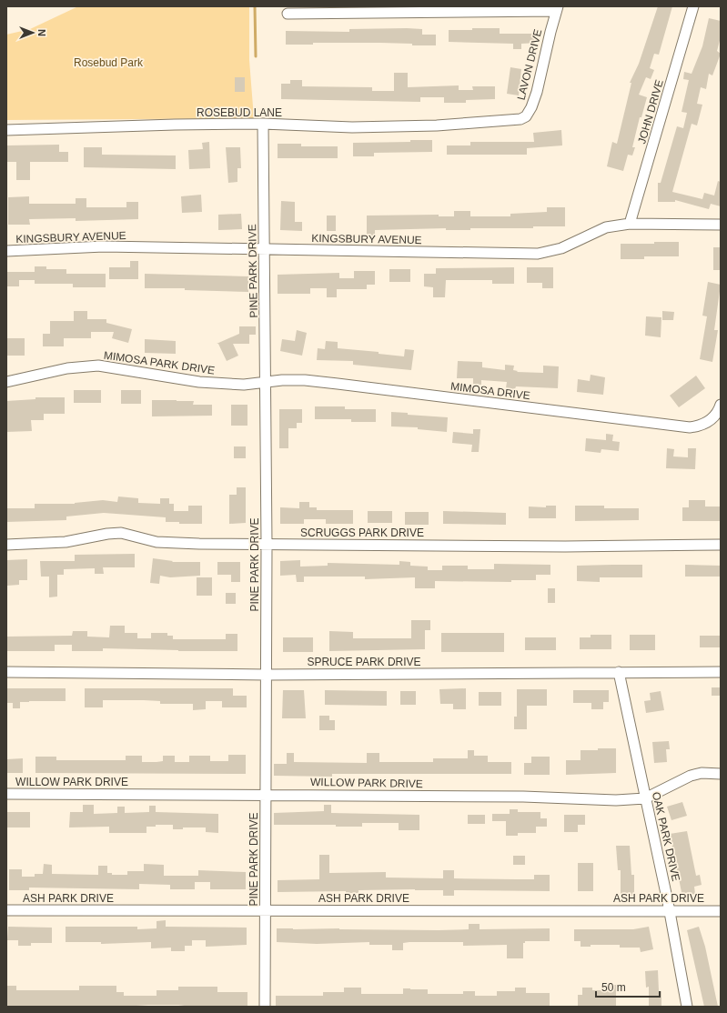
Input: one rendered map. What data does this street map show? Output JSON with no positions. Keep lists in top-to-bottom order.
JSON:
{
  "streets": {
    "street": [
      "LAVON DRIVE",
      "JOHN DRIVE",
      "ROSEBUD LANE",
      "KINGSBURY AVENUE",
      "PINE PARK DRIVE",
      "MIMOSA PARK DRIVE",
      "MIMOSA DRIVE",
      "SCRUGGS PARK DRIVE",
      "SPRUCE PARK DRIVE",
      "WILLOW PARK DRIVE",
      "OAK PARK DRIVE",
      "ASH PARK DRIVE"
    ]
  },
  "crossings": [
    ["LAVON DRIVE", "ROSEBUD LANE"],
    ["JOHN DRIVE", "KINGSBURY AVENUE"],
    ["ROSEBUD LANE", "PINE PARK DRIVE"],
    ["KINGSBURY AVENUE", "PINE PARK DRIVE"],
    ["PINE PARK DRIVE", "MIMOSA PARK DRIVE"],
    ["PINE PARK DRIVE", "MIMOSA DRIVE"],
    ["PINE PARK DRIVE", "SCRUGGS PARK DRIVE"],
    ["PINE PARK DRIVE", "SPRUCE PARK DRIVE"],
    ["PINE PARK DRIVE", "WILLOW PARK DRIVE"],
    ["PINE PARK DRIVE", "ASH PARK DRIVE"],
    ["MIMOSA PARK DRIVE", "MIMOSA DRIVE"],
    ["SPRUCE PARK DRIVE", "OAK PARK DRIVE"],
    ["WILLOW PARK DRIVE", "OAK PARK DRIVE"],
    ["OAK PARK DRIVE", "ASH PARK DRIVE"]
  ],
  "parks": ["Rosebud Park"],
  "scale_bar": "50 m",
  "north": "right"
}
